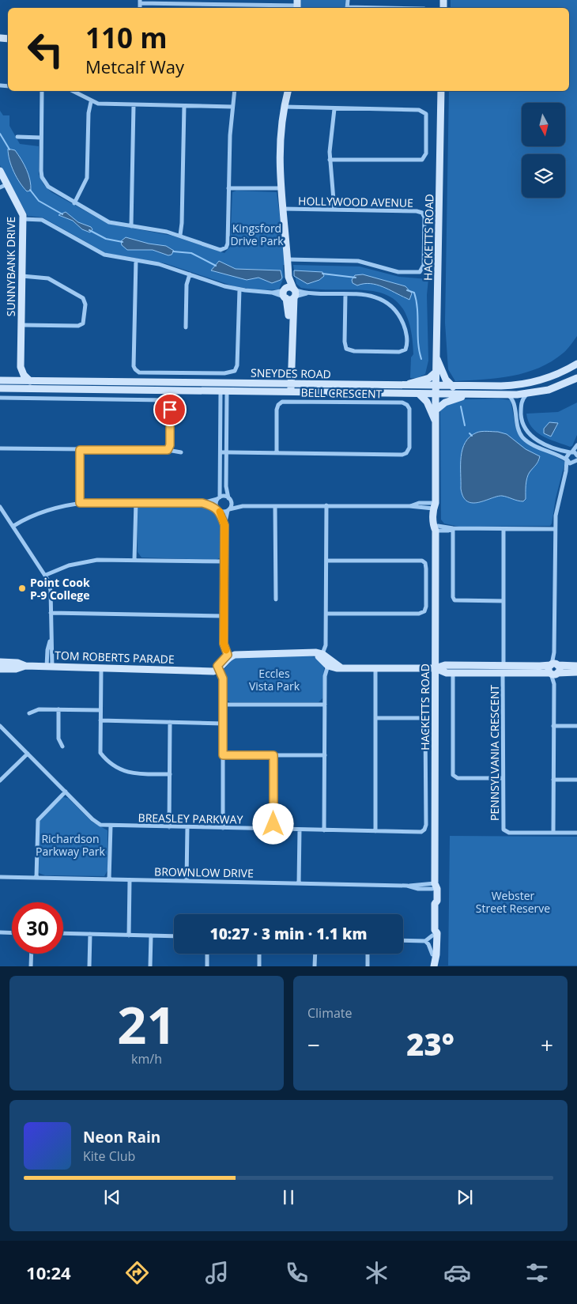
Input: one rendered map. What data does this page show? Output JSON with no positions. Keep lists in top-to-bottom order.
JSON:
{
  "streets": {
    "street": [
      "HOLLYWOOD AVENUE",
      "HACKETTS ROAD",
      "SUNNYBANK DRIVE",
      "SNEYDES ROAD",
      "BELL CRESCENT",
      "TOM ROBERTS PARADE",
      "PENNSYLVANIA CRESCENT",
      "BREASLEY PARKWAY",
      "BROWNLOW DRIVE"
    ]
  },
  "crossings": [
    ["HACKETTS ROAD", "SNEYDES ROAD"],
    ["HACKETTS ROAD", "BROWNLOW DRIVE"]
  ],
  "parks": [
    "Kingsford Drive Park",
    "Eccles Vista Park",
    "Richardson Parkway Park",
    "Webster Street Reserve"
  ],
  "places": ["Point Cook P-9 College"],
  "north": "bottom",
  "page": {
    "turn": ["110 m", "Metcalf Way"],
    "limit": "30",
    "trip": "10:27 · 3 min · 1.1 km",
    "tile": [
      ["21", "km/h"],
      "Climate"
    ],
    "heat": ["−", "23°", "+"],
    "song": ["Neon Rain", "Kite Club"],
    "tabs": "10:24"
  }
}
